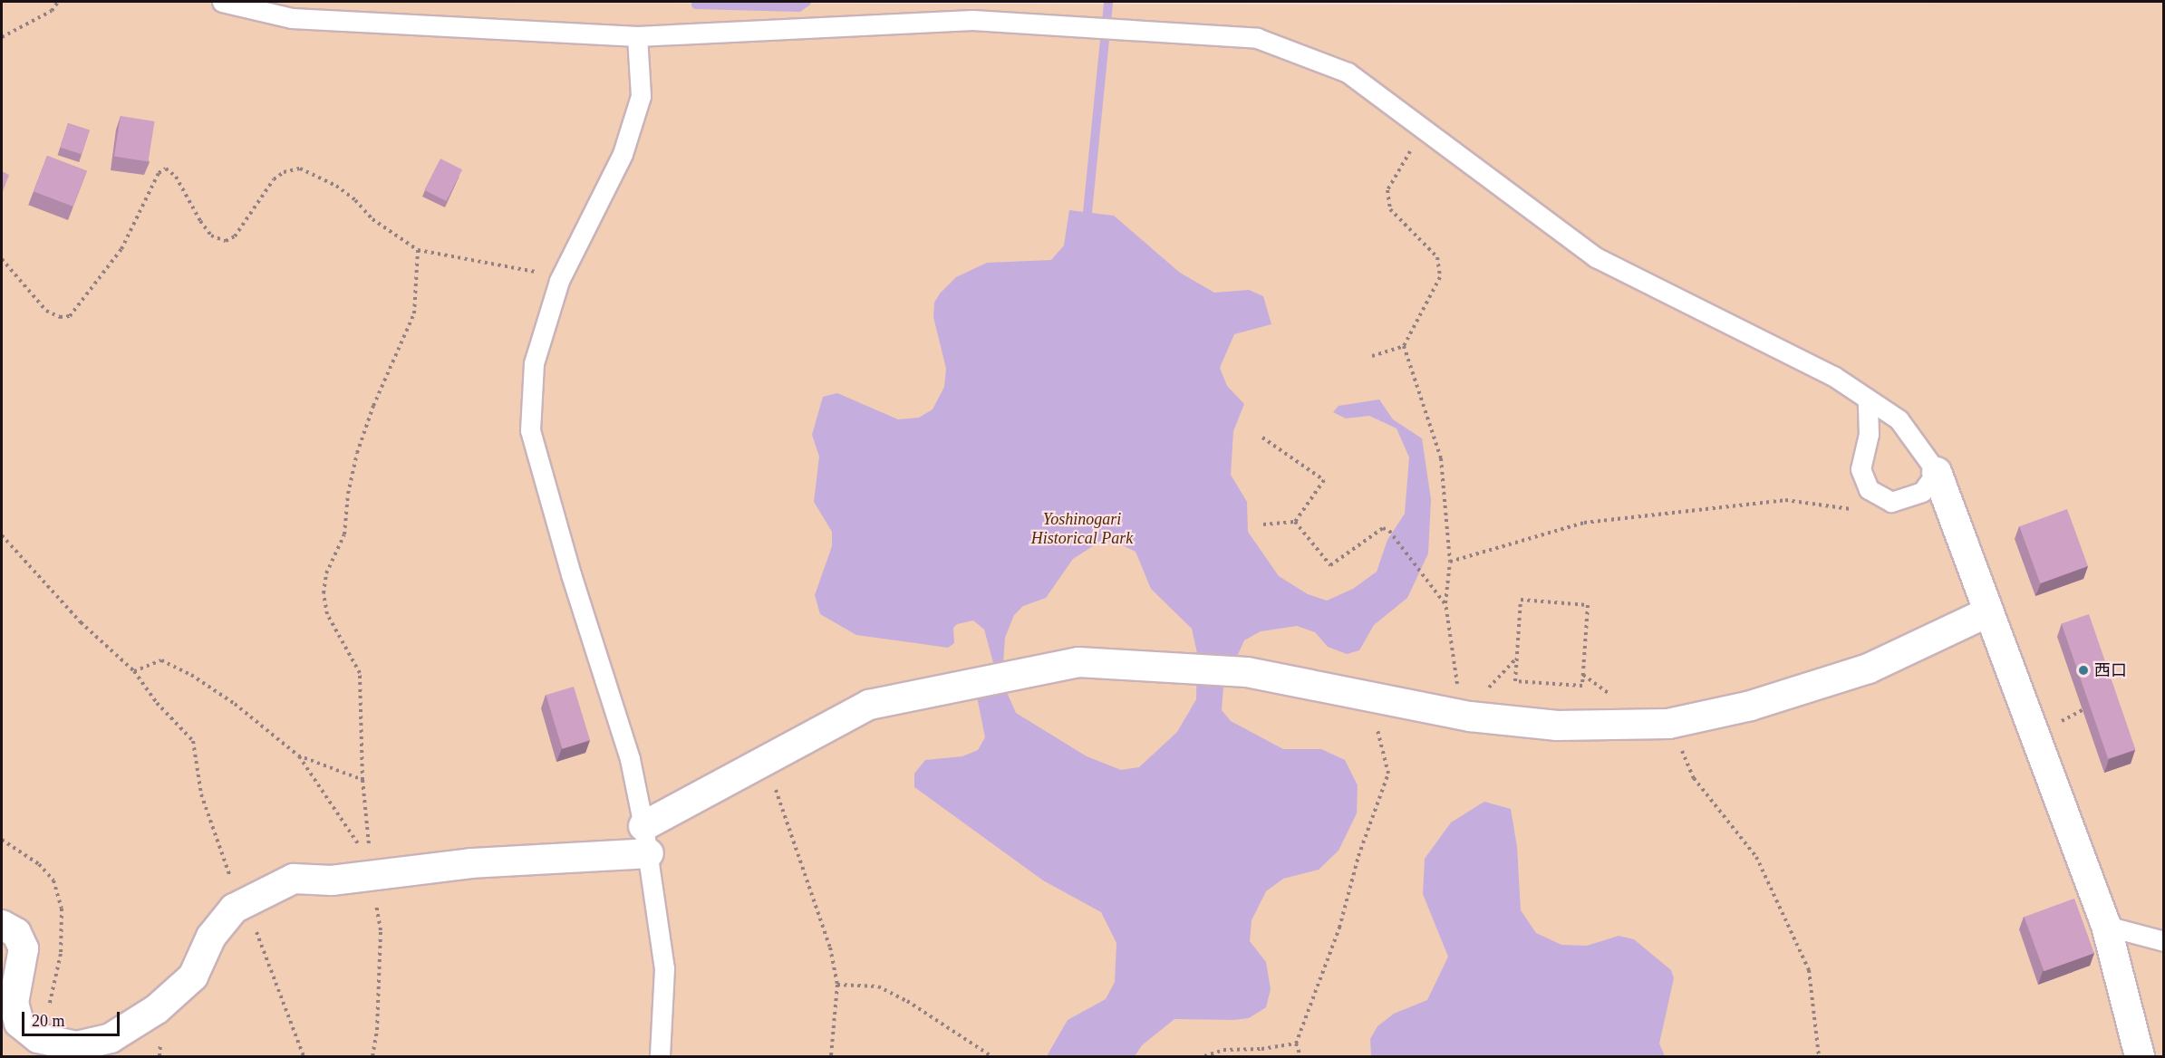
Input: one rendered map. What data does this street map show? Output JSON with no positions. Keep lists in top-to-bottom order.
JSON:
{
  "parks": ["Yoshinogari Historical Park"],
  "places": ["西口"],
  "scale_bar": "20 m"
}
